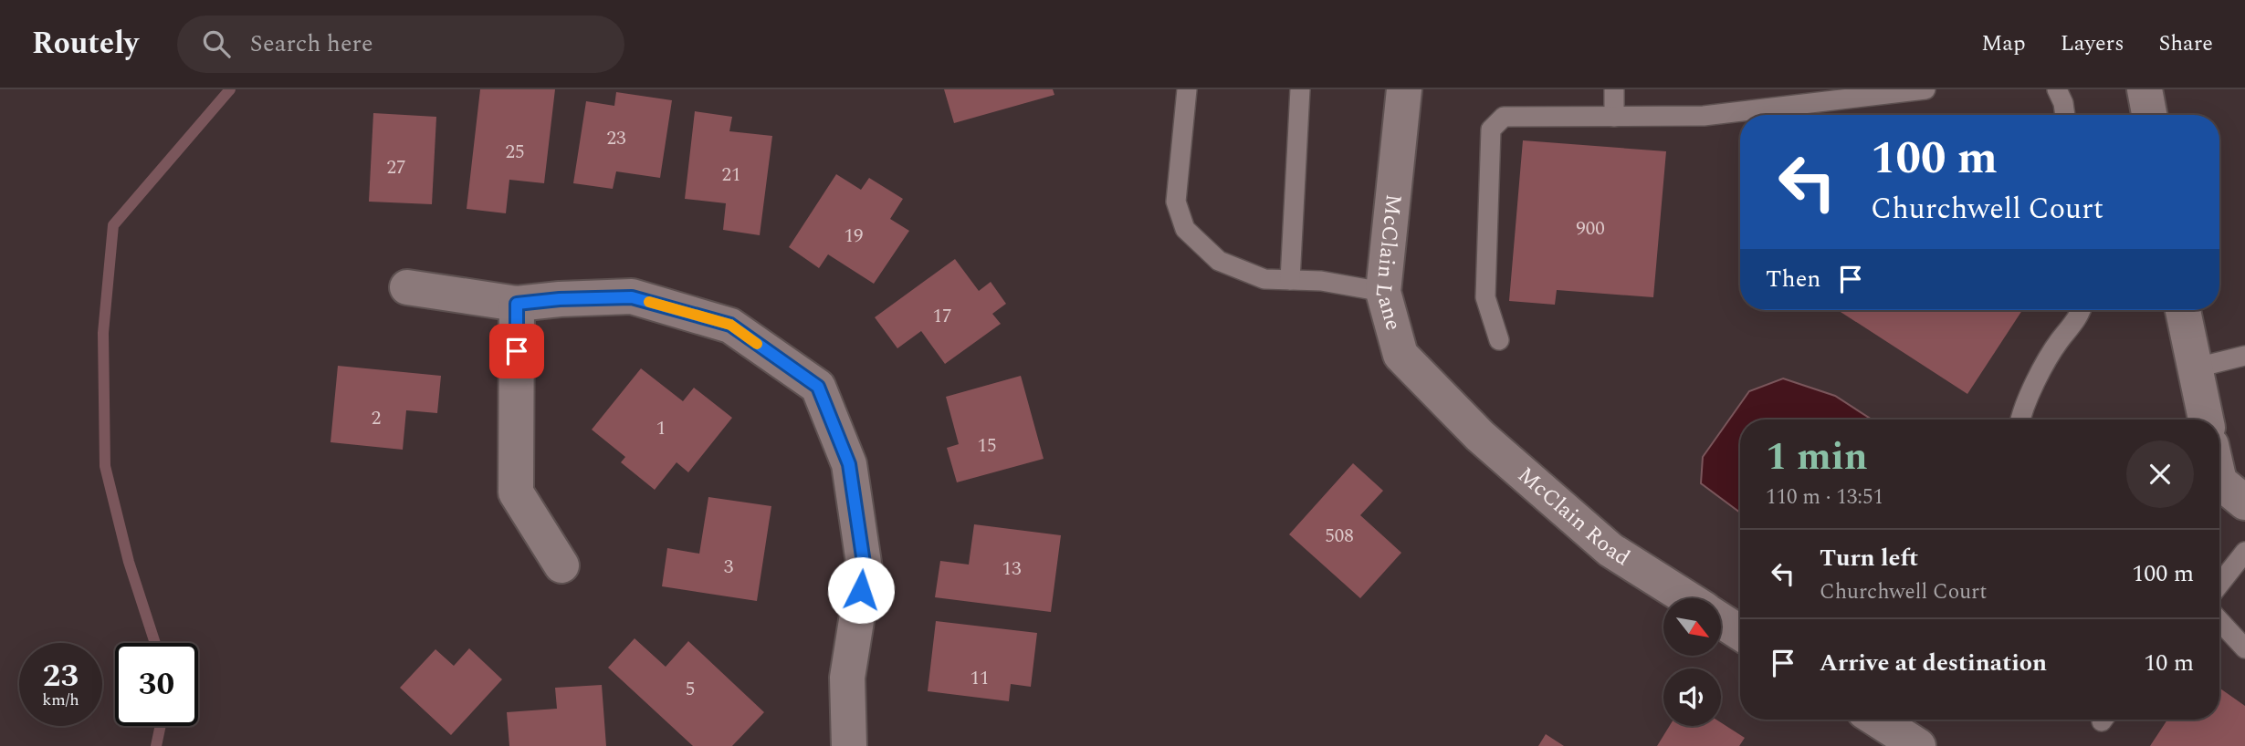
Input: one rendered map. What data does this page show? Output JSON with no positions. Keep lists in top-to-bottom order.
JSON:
{
  "streets": {
    "street": ["McClain Lane", "McClain Road"]
  },
  "crossings": [
    ["McClain Lane", "McClain Road"]
  ],
  "house_numbers": [
    "23",
    "25",
    "27",
    "21",
    "900",
    "19",
    "17",
    "2",
    "1",
    "15",
    "508",
    "3",
    "13",
    "11",
    "5"
  ],
  "north": "bottom right",
  "page": {
    "header": "Routely",
    "search": "Search here",
    "nav": ["Map", "Layers", "Share"],
    "turn": ["100 m", "Churchwell Court"],
    "then": "Then",
    "heading": ["1 min", "110 m · 13:51"],
    "list": [
      {
        "name": "Turn left",
        "note": "Churchwell Court",
        "value": "100 m"
      },
      {
        "name": "Arrive at destination",
        "value": "10 m"
      }
    ],
    "speed": "23 km/h",
    "limit": "30"
  }
}
